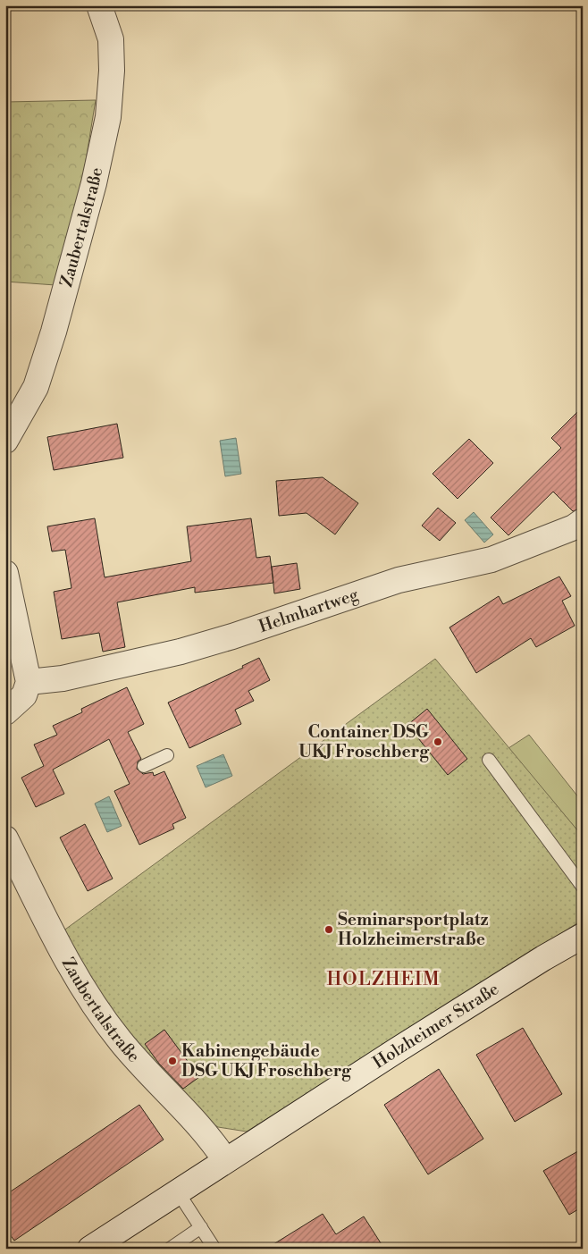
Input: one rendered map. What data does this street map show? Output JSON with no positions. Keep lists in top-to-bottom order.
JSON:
{
  "streets": {
    "street": ["Zaubertalstraße", "Helmhartweg", "Holzheimer Straße"]
  },
  "crossings": [
    ["Zaubertalstraße", "Holzheimer Straße"]
  ],
  "districts": ["HOLZHEIM"],
  "places": ["Container DSG UKJ Froschberg", "Seminarsportplatz Holzheimerstraße", "Kabinengebäude DSG UKJ Froschberg"]
}
